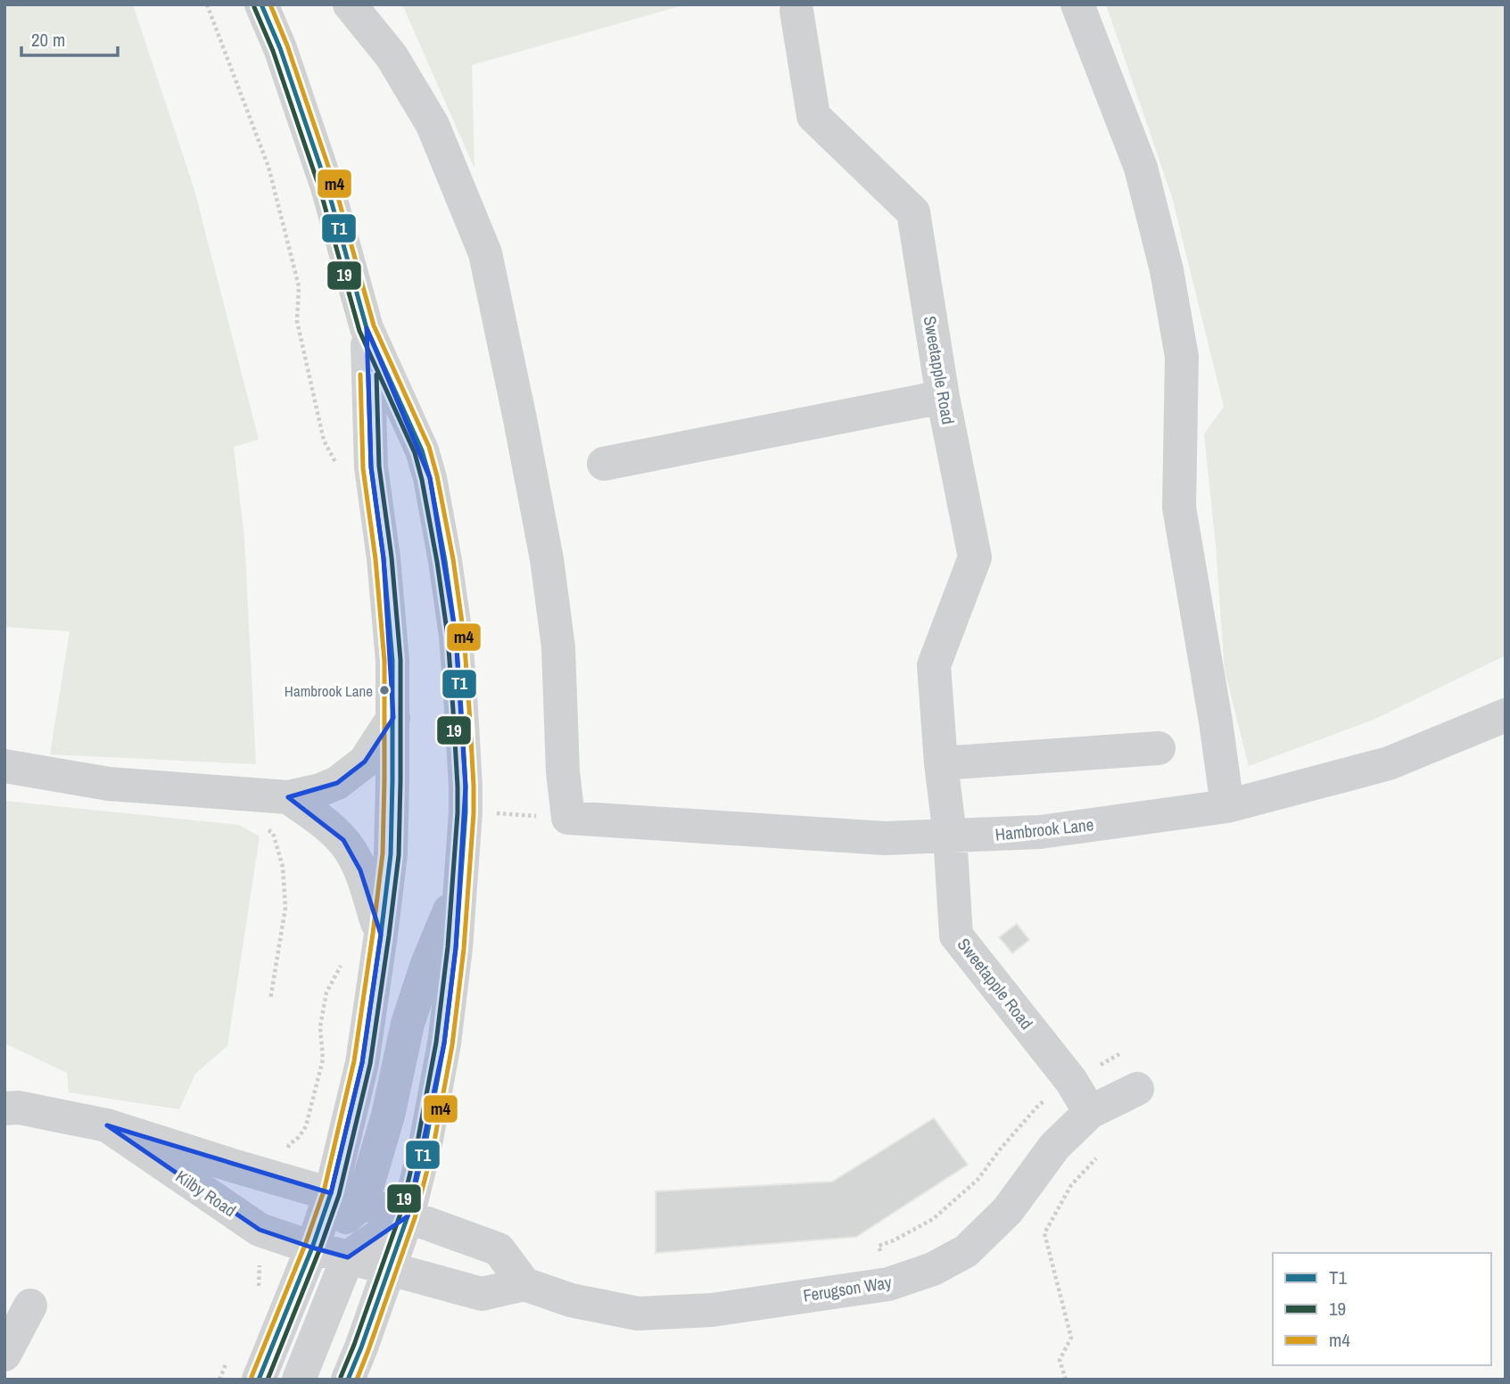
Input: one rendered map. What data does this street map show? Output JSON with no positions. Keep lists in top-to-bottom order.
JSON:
{
  "streets": {
    "street": [
      "Sweetapple Road",
      "Hambrook Lane",
      "Kilby Road",
      "Ferugson Way"
    ]
  },
  "crossings": [
    ["Sweetapple Road", "Hambrook Lane"],
    ["Sweetapple Road", "Ferugson Way"]
  ],
  "places": ["Hambrook Lane"],
  "lines": ["transit line T1", "transit line m4", "transit line 19"],
  "legend": ["T1", "19", "m4"],
  "scale_bar": "20 m"
}
